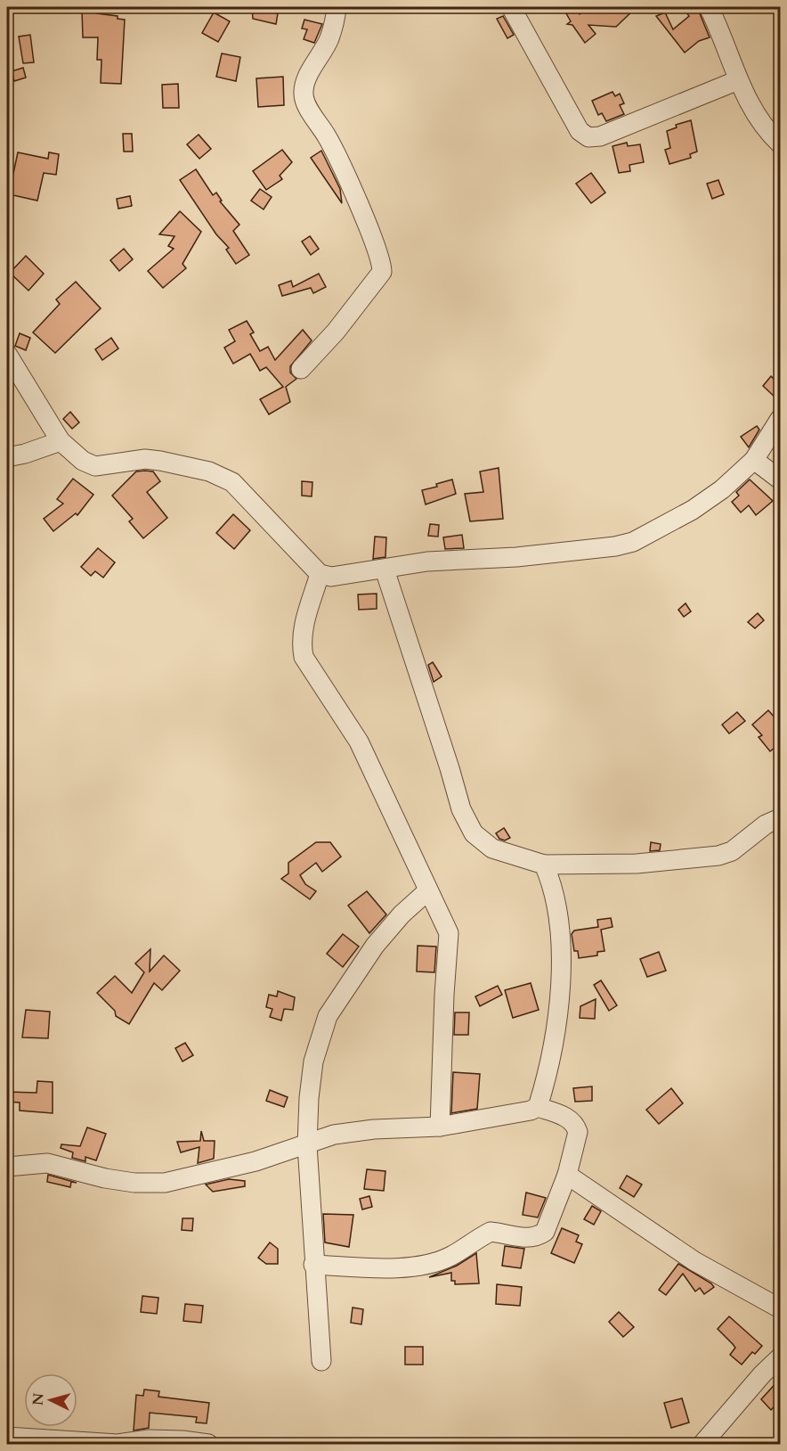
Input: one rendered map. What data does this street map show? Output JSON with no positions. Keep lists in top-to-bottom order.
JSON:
{
  "north": "left"
}
